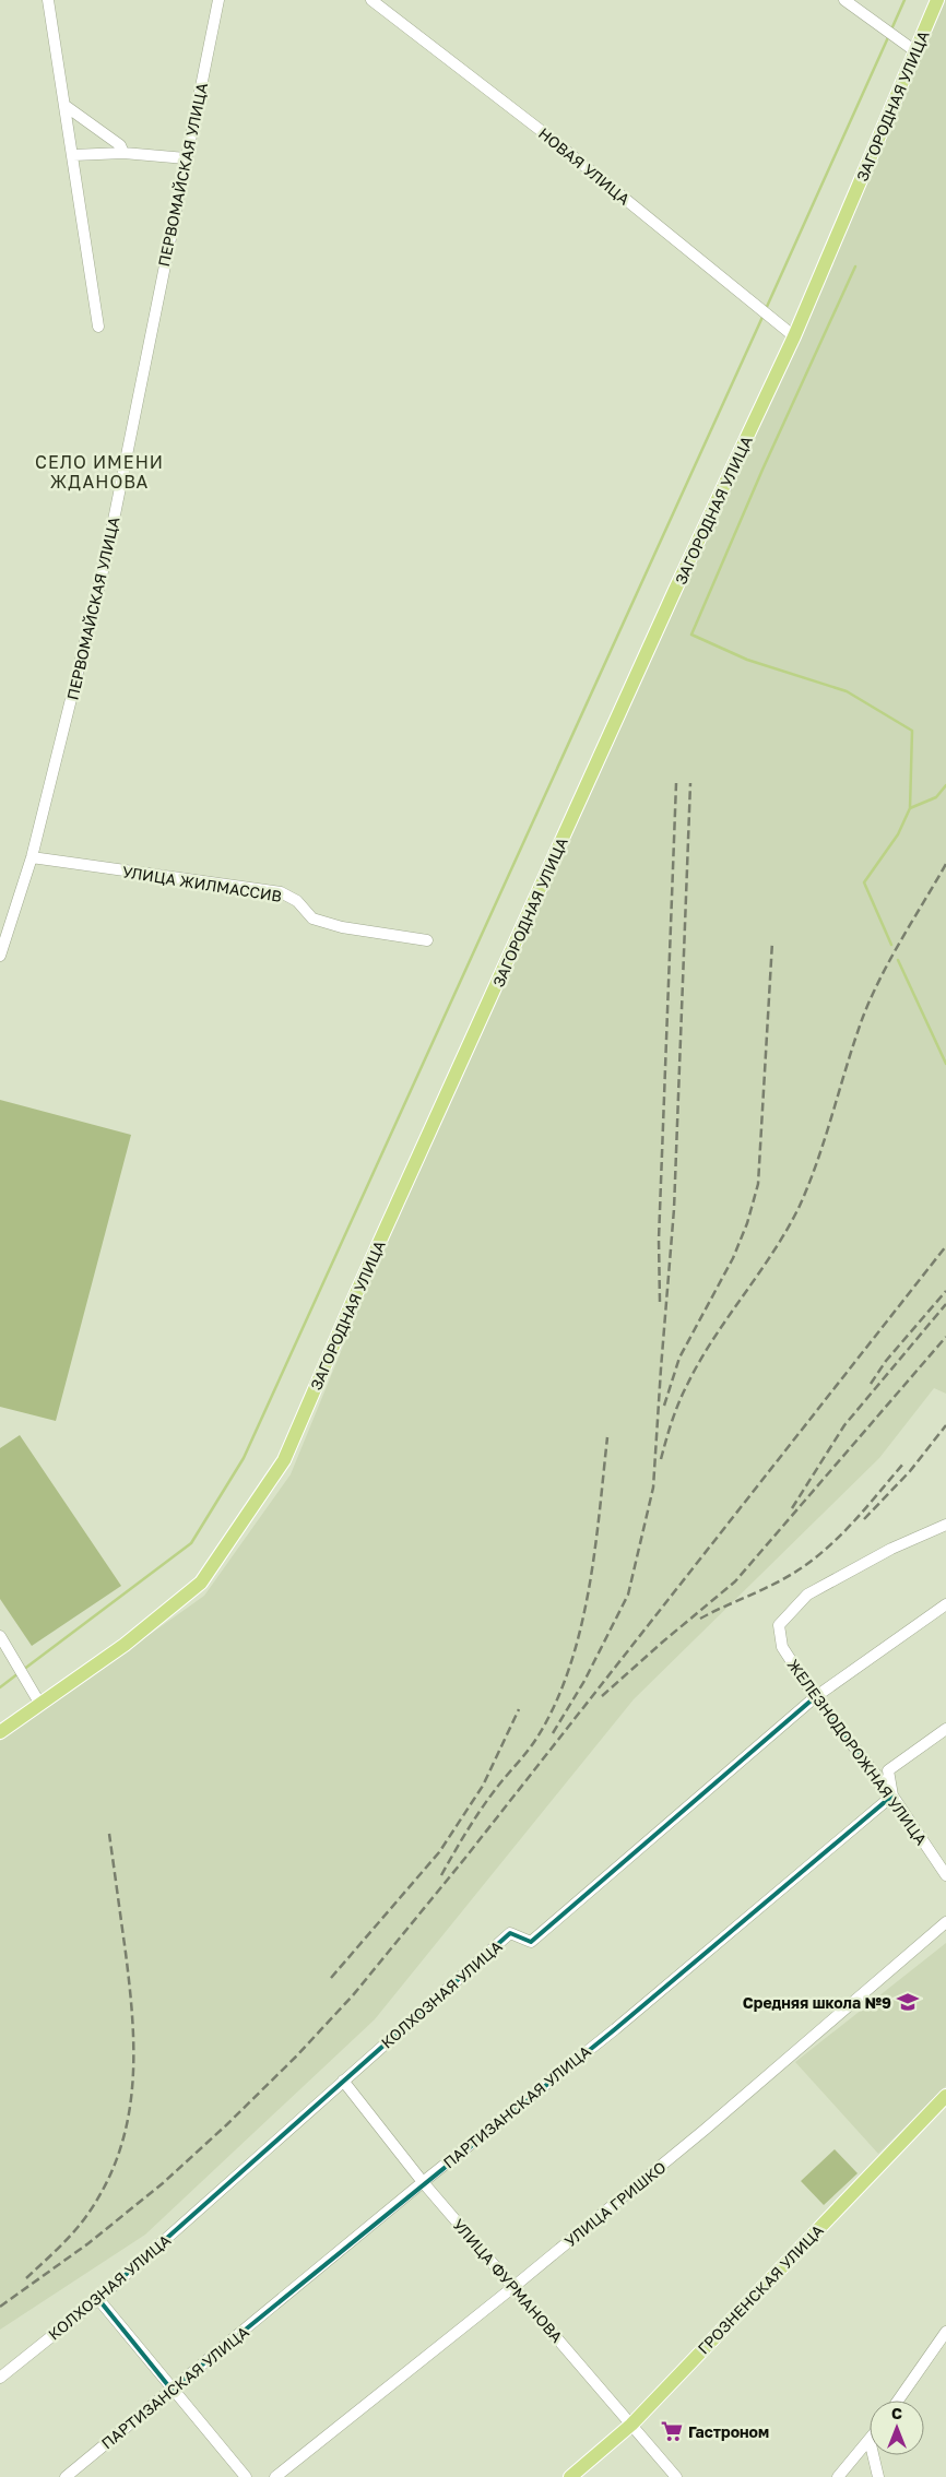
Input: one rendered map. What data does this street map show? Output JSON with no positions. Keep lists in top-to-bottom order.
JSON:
{
  "streets": {
    "main road": ["ЗАГОРОДНАЯ УЛИЦА", "ГРОЗНЕНСКАЯ УЛИЦА"],
    "street": [
      "НОВАЯ УЛИЦА",
      "ПЕРВОМАЙСКАЯ УЛИЦА",
      "УЛИЦА ЖИЛМАССИВ",
      "ЖЕЛЕЗНОДОРОЖНАЯ УЛИЦА",
      "КОЛХОЗНАЯ УЛИЦА",
      "ПАРТИЗАНСКАЯ УЛИЦА",
      "УЛИЦА ГРИШКО",
      "УЛИЦА ФУРМАНОВА"
    ]
  },
  "crossings": [
    ["ЗАГОРОДНАЯ УЛИЦА", "НОВАЯ УЛИЦА"],
    ["ПЕРВОМАЙСКАЯ УЛИЦА", "УЛИЦА ЖИЛМАССИВ"],
    ["ЖЕЛЕЗНОДОРОЖНАЯ УЛИЦА", "КОЛХОЗНАЯ УЛИЦА"],
    ["ЖЕЛЕЗНОДОРОЖНАЯ УЛИЦА", "ПАРТИЗАНСКАЯ УЛИЦА"],
    ["КОЛХОЗНАЯ УЛИЦА", "УЛИЦА ФУРМАНОВА"],
    ["ПАРТИЗАНСКАЯ УЛИЦА", "УЛИЦА ФУРМАНОВА"],
    ["УЛИЦА ГРИШКО", "УЛИЦА ФУРМАНОВА"],
    ["УЛИЦА ФУРМАНОВА", "ГРОЗНЕНСКАЯ УЛИЦА"]
  ],
  "districts": ["СЕЛО ИМЕНИ ЖДАНОВА"],
  "places": {
    "school or university": ["Средняя школа №9"],
    "supermarket": ["Гастроном"]
  },
  "north": "top"
}
